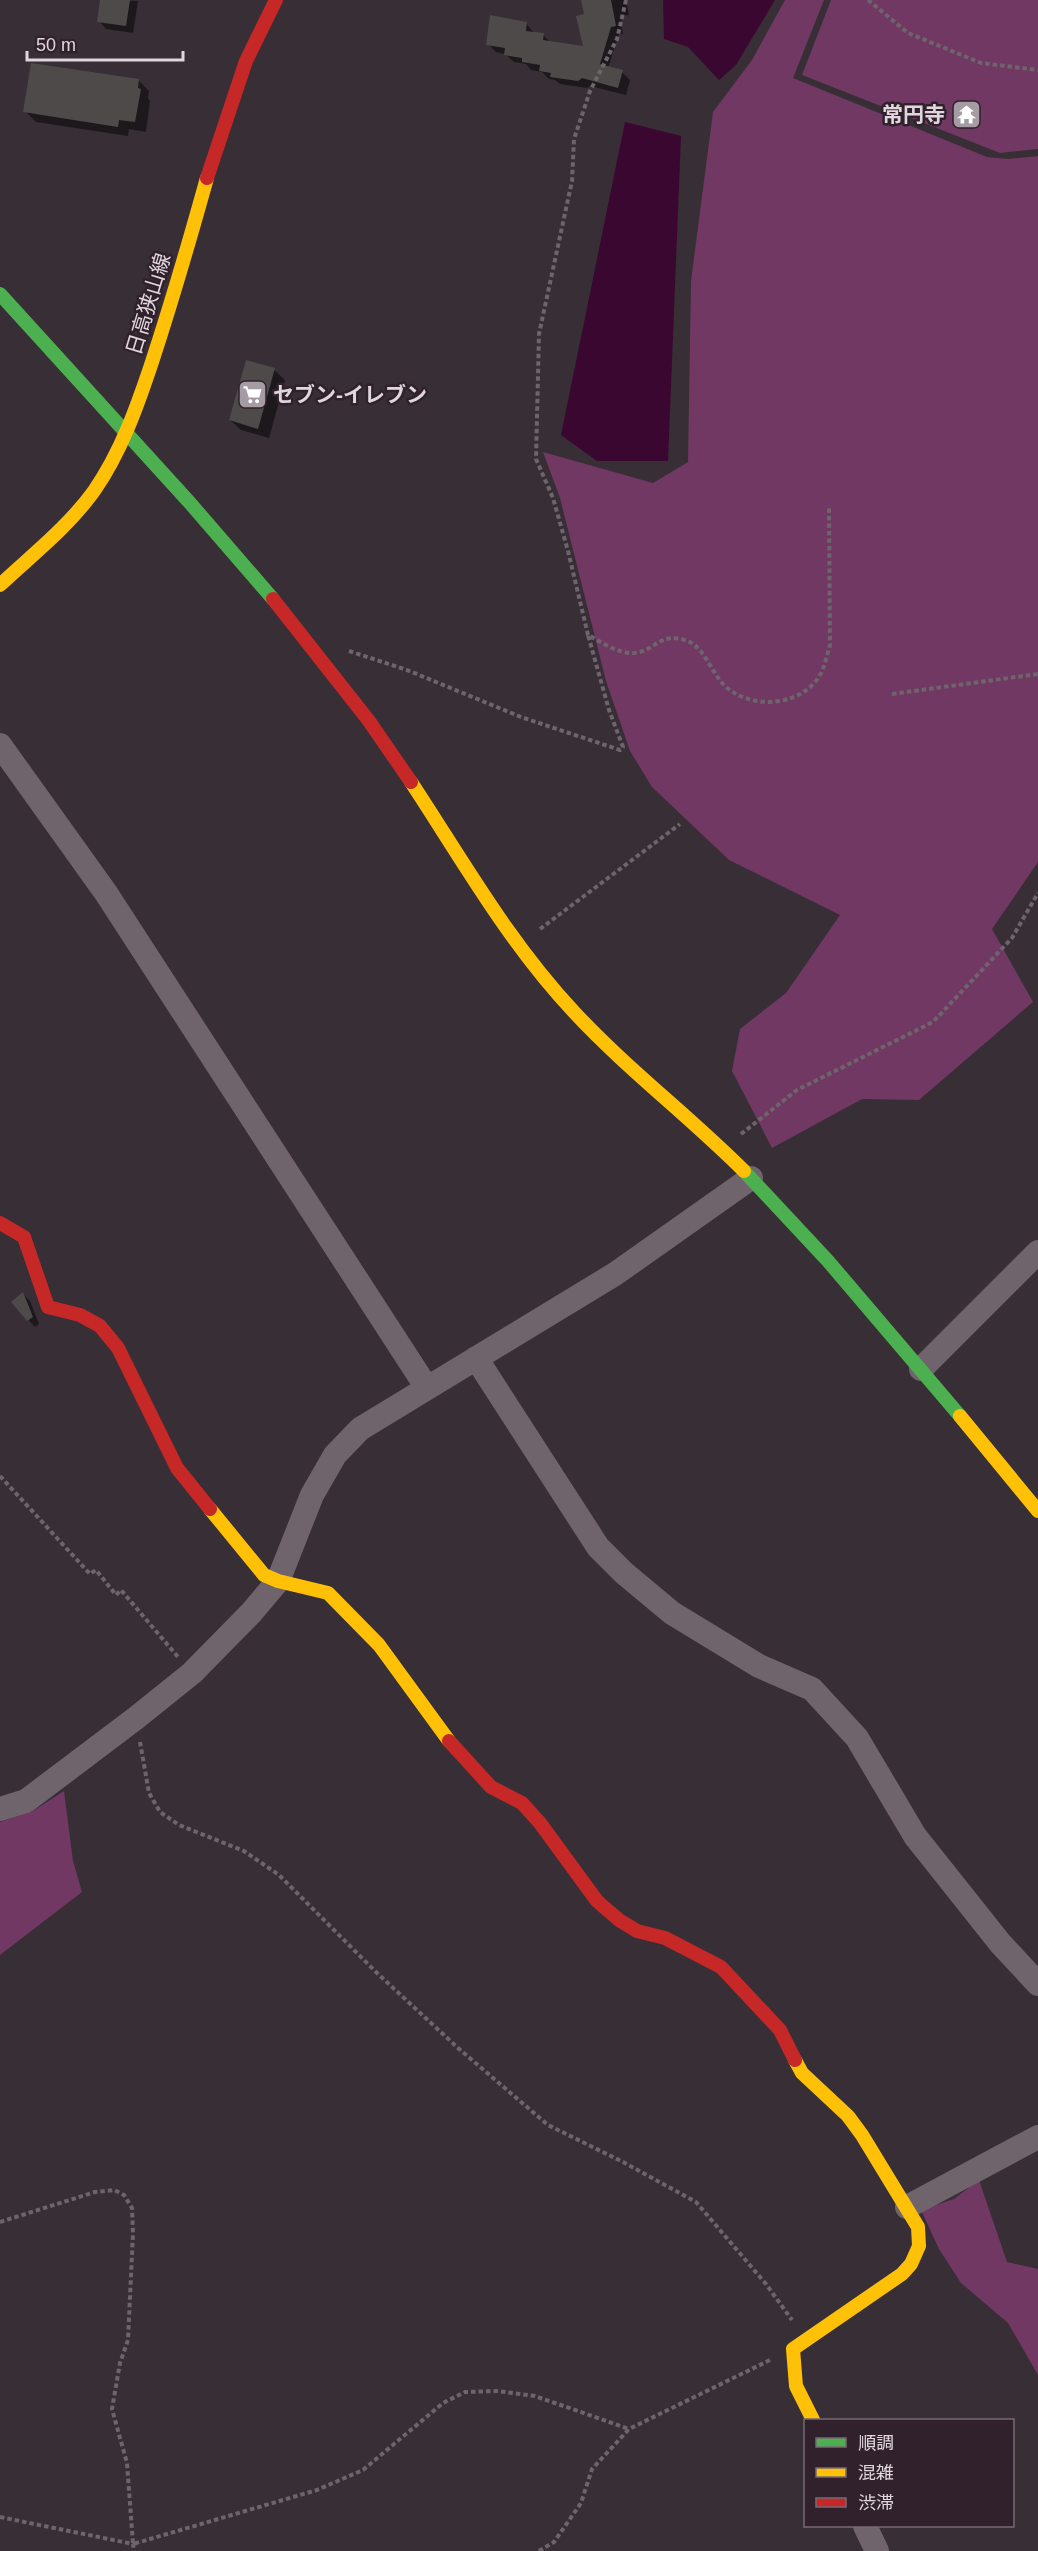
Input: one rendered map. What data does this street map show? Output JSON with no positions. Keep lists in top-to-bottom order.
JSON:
{
  "streets": {
    "street": ["日高狭山線"]
  },
  "places": {
    "temple": ["常円寺"],
    "supermarket": ["セブン-イレブン"]
  },
  "legend": ["順調", "混雑", "渋滞"],
  "scale_bar": "50 m"
}
